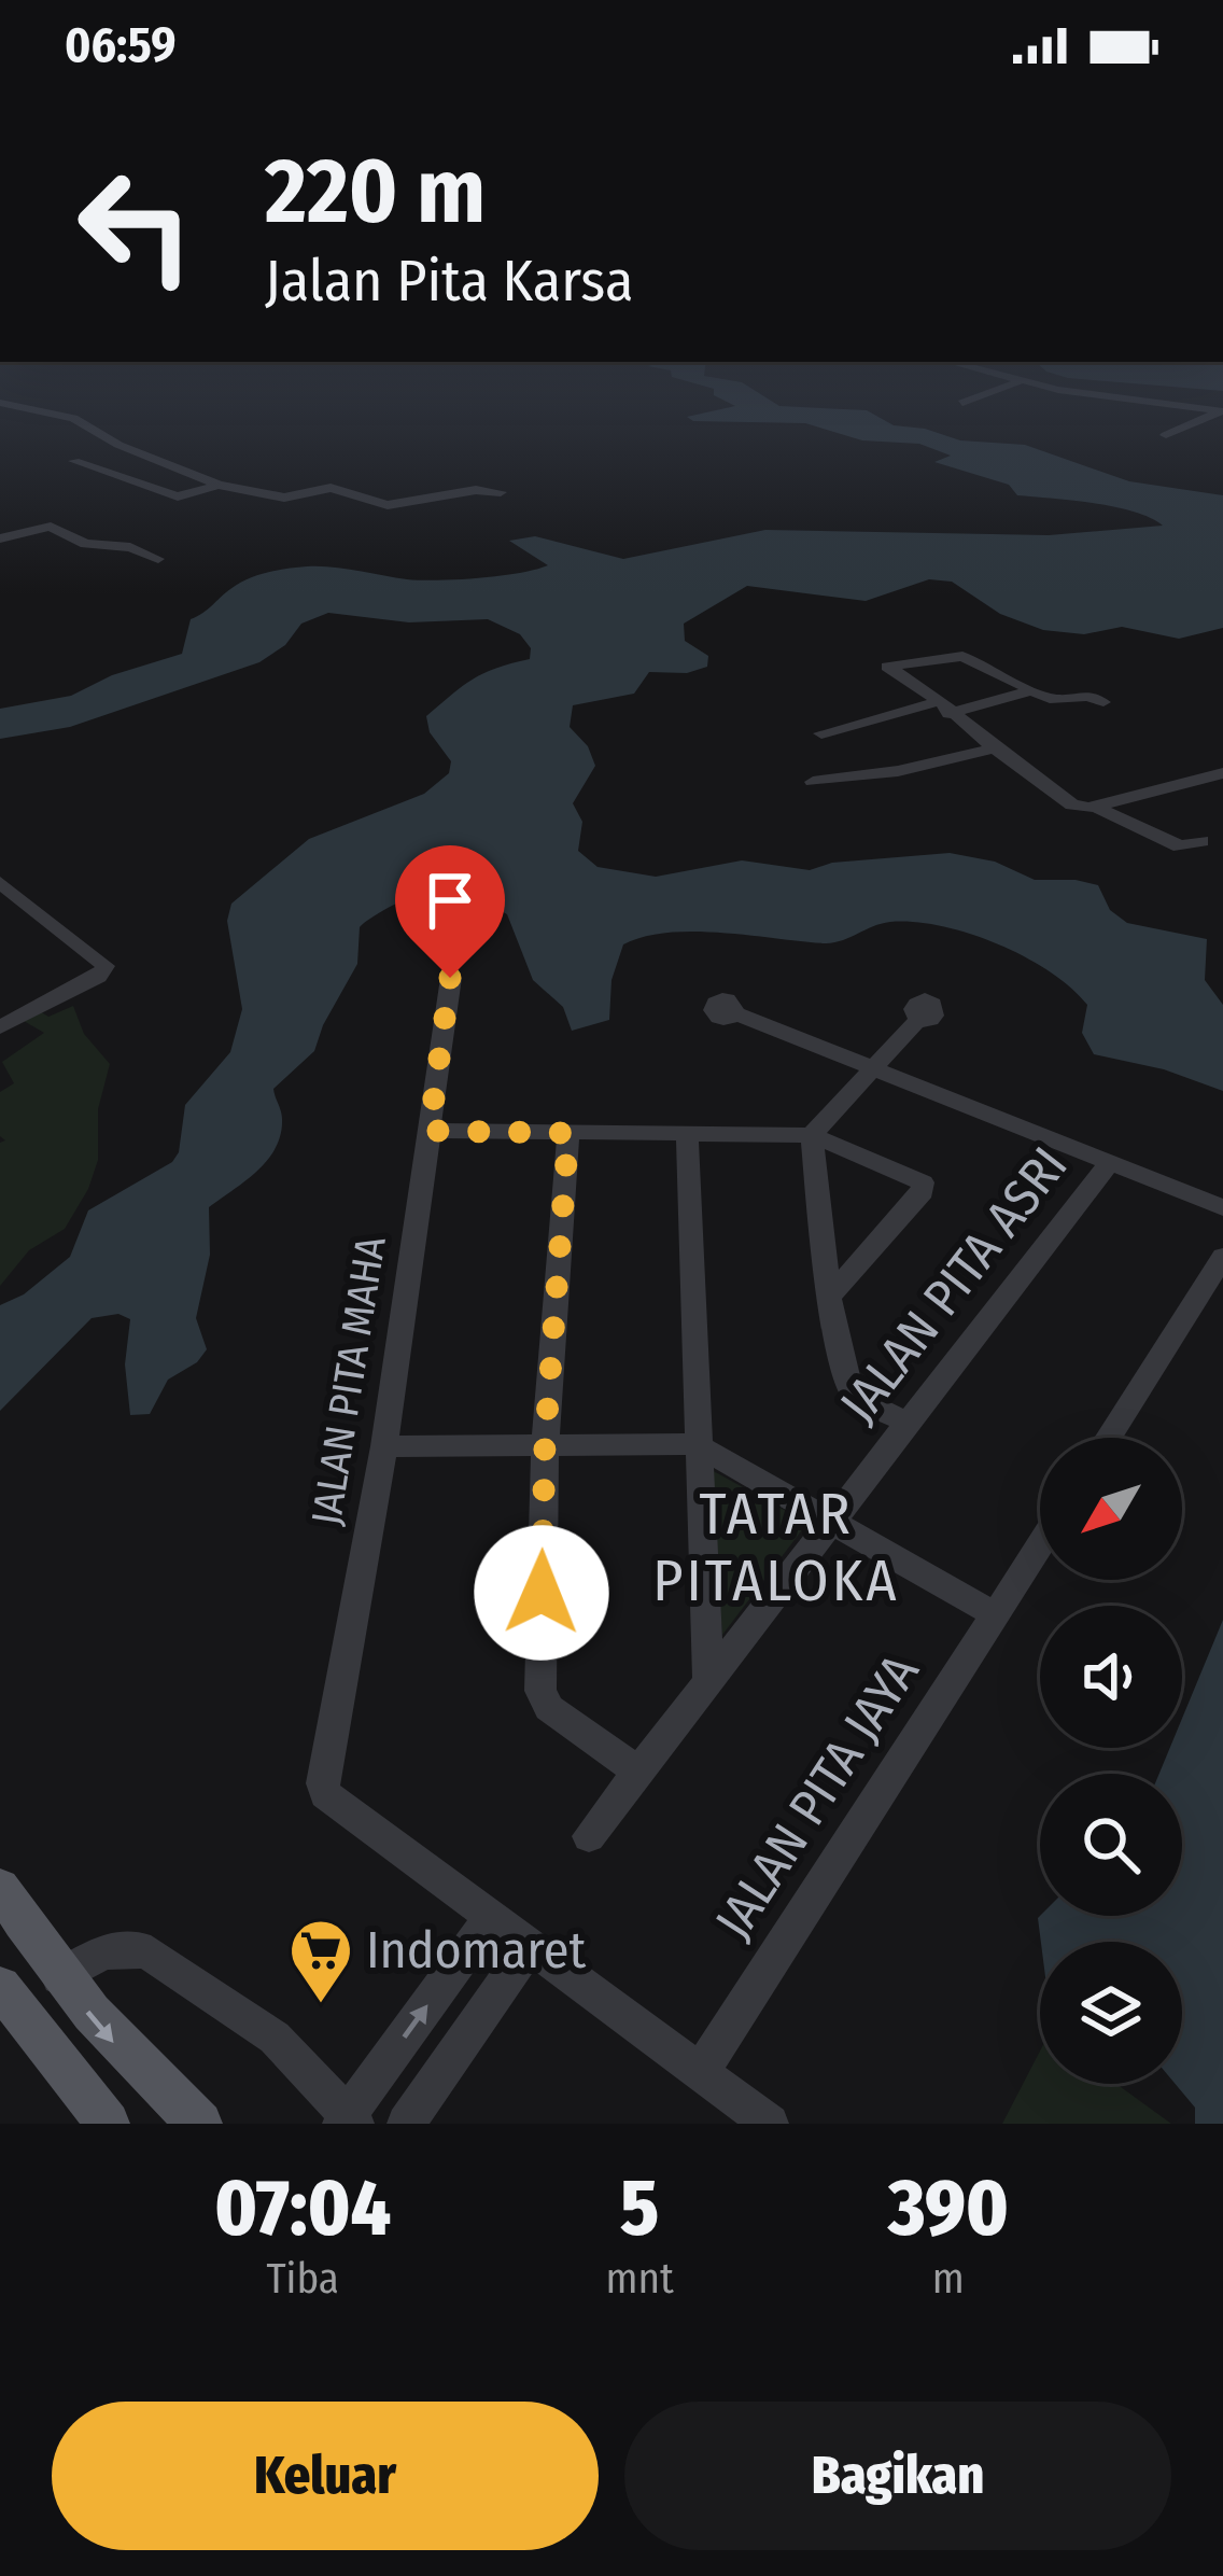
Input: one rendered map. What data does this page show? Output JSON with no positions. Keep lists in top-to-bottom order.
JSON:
{
  "streets": {
    "street": ["JALAN PITA ASRI", "JALAN PITA MAHA", "JALAN PITA JAYA"]
  },
  "districts": ["TATAR PITALOKA"],
  "places": {
    "supermarket": ["Indomaret"]
  },
  "north": "bottom left",
  "page": {
    "status": "06:59",
    "turn": ["220 m", "Jalan Pita Karsa"],
    "eta": [
      "07:04",
      "Tiba",
      "5",
      "mnt",
      "390",
      "m"
    ],
    "buttons": ["Keluar", "Bagikan"]
  }
}
